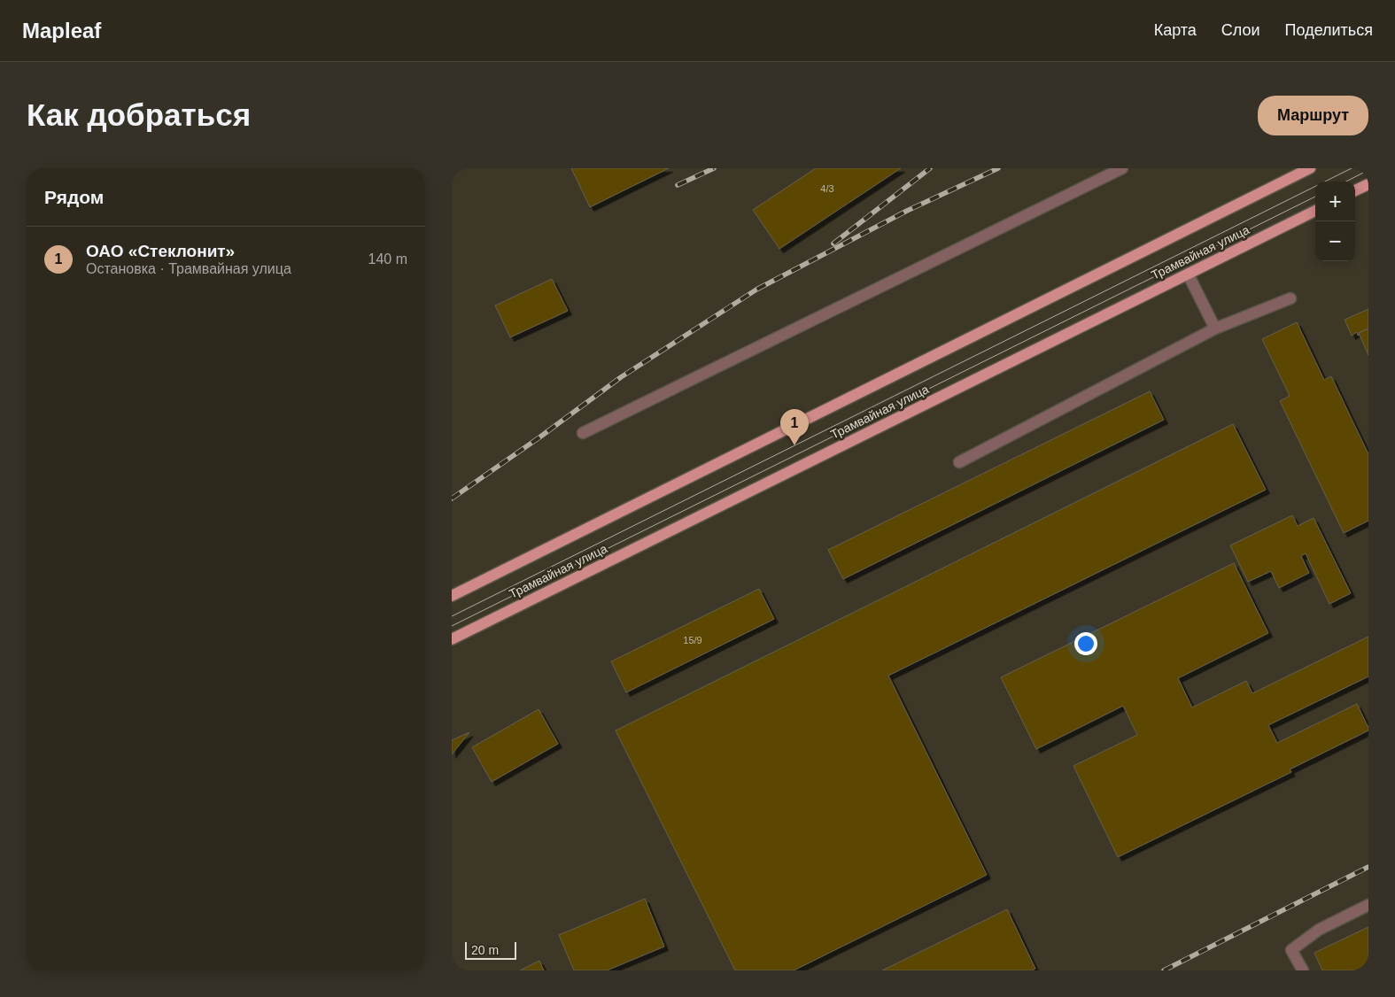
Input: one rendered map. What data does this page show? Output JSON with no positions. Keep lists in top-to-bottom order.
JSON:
{
  "streets": {
    "main road": ["Трамвайная улица"]
  },
  "house_numbers": ["4/3", "15/9"],
  "scale_bar": "20 m",
  "page": {
    "header": "Mapleaf",
    "nav": ["Карта", "Слои", "Поделиться"],
    "buttons": "Маршрут",
    "title": "Как добраться",
    "heading": "Рядом",
    "map_buttons": ["+", "−"],
    "list": [
      {
        "mark": "1",
        "name": "ОАО «Стеклонит»",
        "note": "Остановка · Трамвайная улица",
        "value": "140 m"
      }
    ],
    "pins": "1",
    "scale": "20 m"
  }
}
